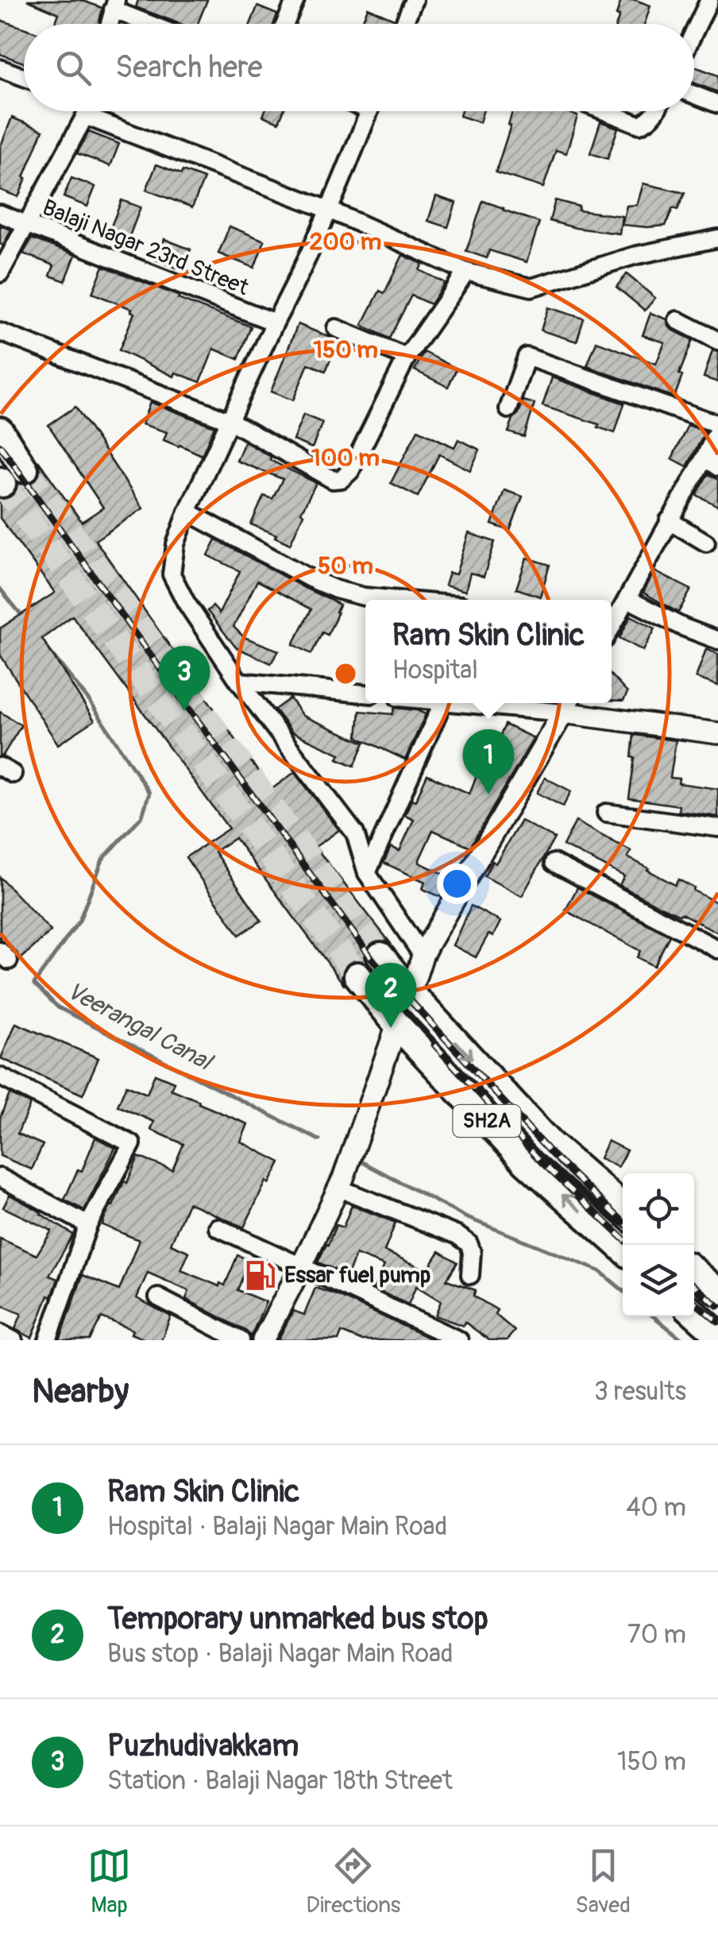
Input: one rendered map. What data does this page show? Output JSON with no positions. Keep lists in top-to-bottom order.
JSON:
{
  "streets": {
    "main road": ["SH2A"],
    "street": ["Balaji Nagar 23rd Street"]
  },
  "water": ["Veerangal Canal"],
  "places": {
    "fuel station": ["Essar fuel pump"]
  },
  "page": {
    "search": "Search here",
    "popup": ["Ram Skin Clinic", "Hospital"],
    "pins": ["3", "1", "2"],
    "heading": ["Nearby", "3 results"],
    "list": [
      {
        "mark": "1",
        "name": "Ram Skin Clinic",
        "note": "Hospital · Balaji Nagar Main Road",
        "value": "40 m"
      },
      {
        "mark": "2",
        "name": "Temporary unmarked bus stop",
        "note": "Bus stop · Balaji Nagar Main Road",
        "value": "70 m"
      },
      {
        "mark": "3",
        "name": "Puzhudivakkam",
        "note": "Station · Balaji Nagar 18th Street",
        "value": "150 m"
      }
    ],
    "nav": ["Map", "Directions", "Saved"]
  },
  "rings": [
    "200 m",
    "150 m",
    "100 m",
    "50 m"
  ]
}
